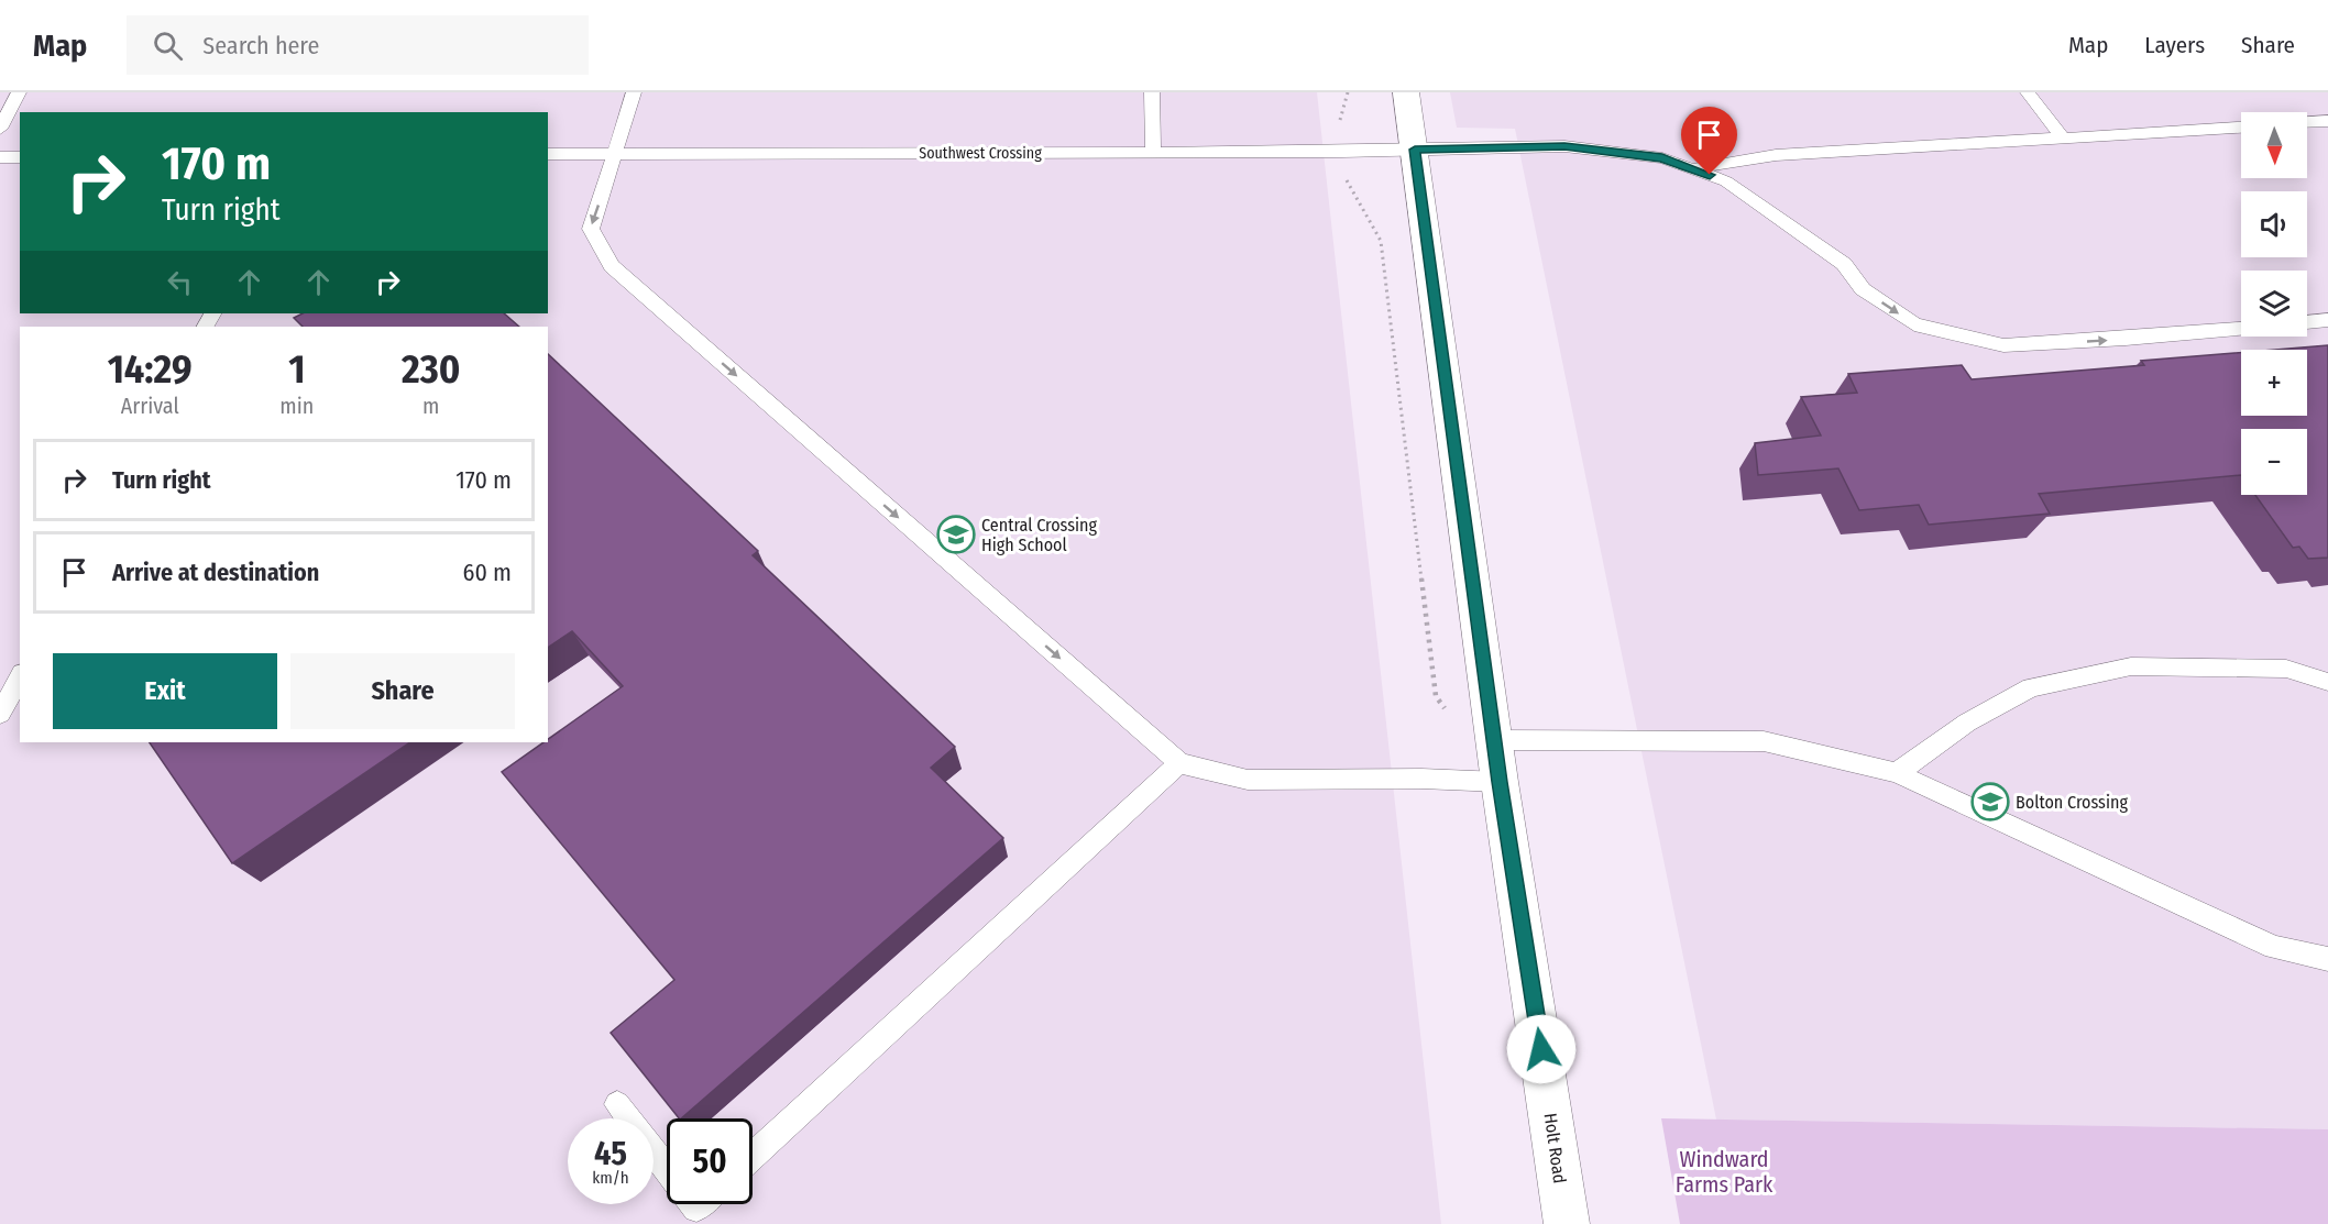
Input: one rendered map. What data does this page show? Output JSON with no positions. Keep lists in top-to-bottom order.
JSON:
{
  "streets": {
    "main road": ["Holt Road"],
    "lane": ["Southwest Crossing"]
  },
  "crossings": [
    ["Southwest Crossing", "Holt Road"]
  ],
  "parks": ["Windward Farms Park"],
  "places": {
    "school or university": ["Central Crossing High School", "Bolton Crossing"]
  },
  "north": "bottom",
  "page": {
    "header": "Map",
    "search": "Search here",
    "nav": ["Map", "Layers", "Share"],
    "map_buttons": ["+", "−"],
    "turn": ["170 m", "Turn right"],
    "eta": [
      "14:29",
      "Arrival",
      "1",
      "min",
      "230",
      "m"
    ],
    "list": [
      {
        "name": "Turn right",
        "value": "170 m"
      },
      {
        "name": "Arrive at destination",
        "value": "60 m"
      }
    ],
    "buttons": ["Exit", "Share"],
    "speed": "45 km/h",
    "limit": "50"
  }
}
